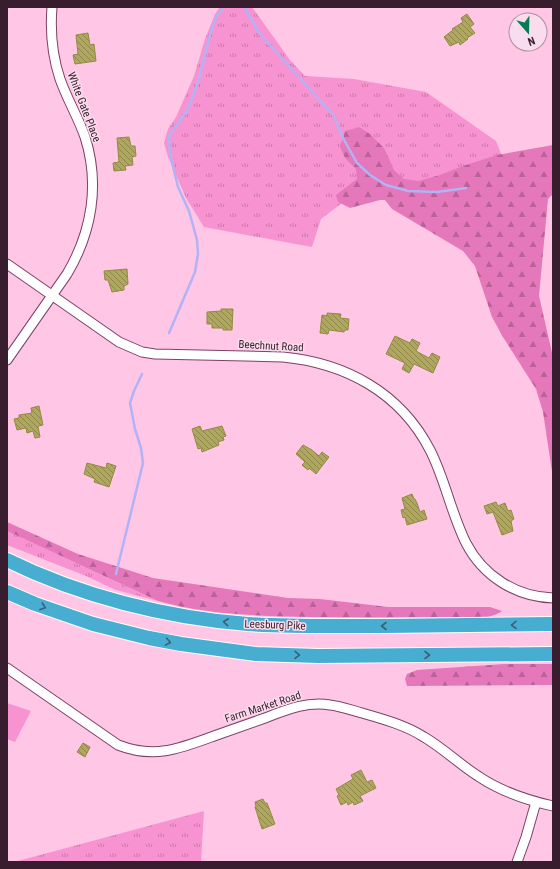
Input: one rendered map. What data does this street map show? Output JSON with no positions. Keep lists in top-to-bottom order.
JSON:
{
  "streets": {
    "highway": ["Leesburg Pike"],
    "street": ["White Gate Place", "Beechnut Road", "Farm Market Road"]
  },
  "crossings": [
    ["White Gate Place", "Beechnut Road"]
  ],
  "north": "bottom"
}
